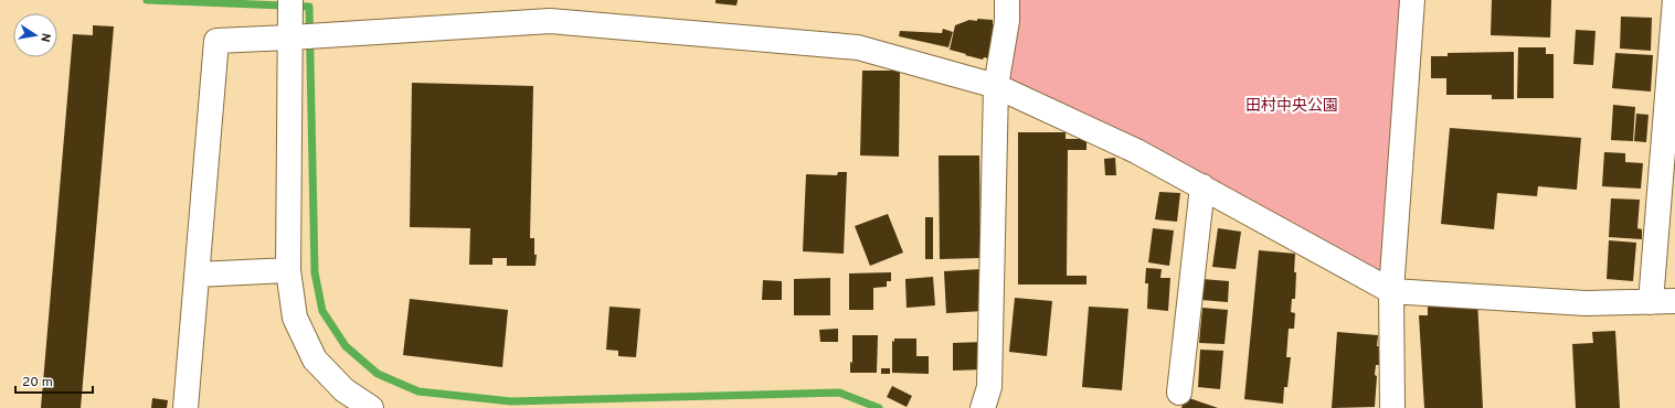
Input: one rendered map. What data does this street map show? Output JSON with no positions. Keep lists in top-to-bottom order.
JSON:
{
  "parks": ["田村中央公園"],
  "scale_bar": "20 m",
  "north": "right"
}
